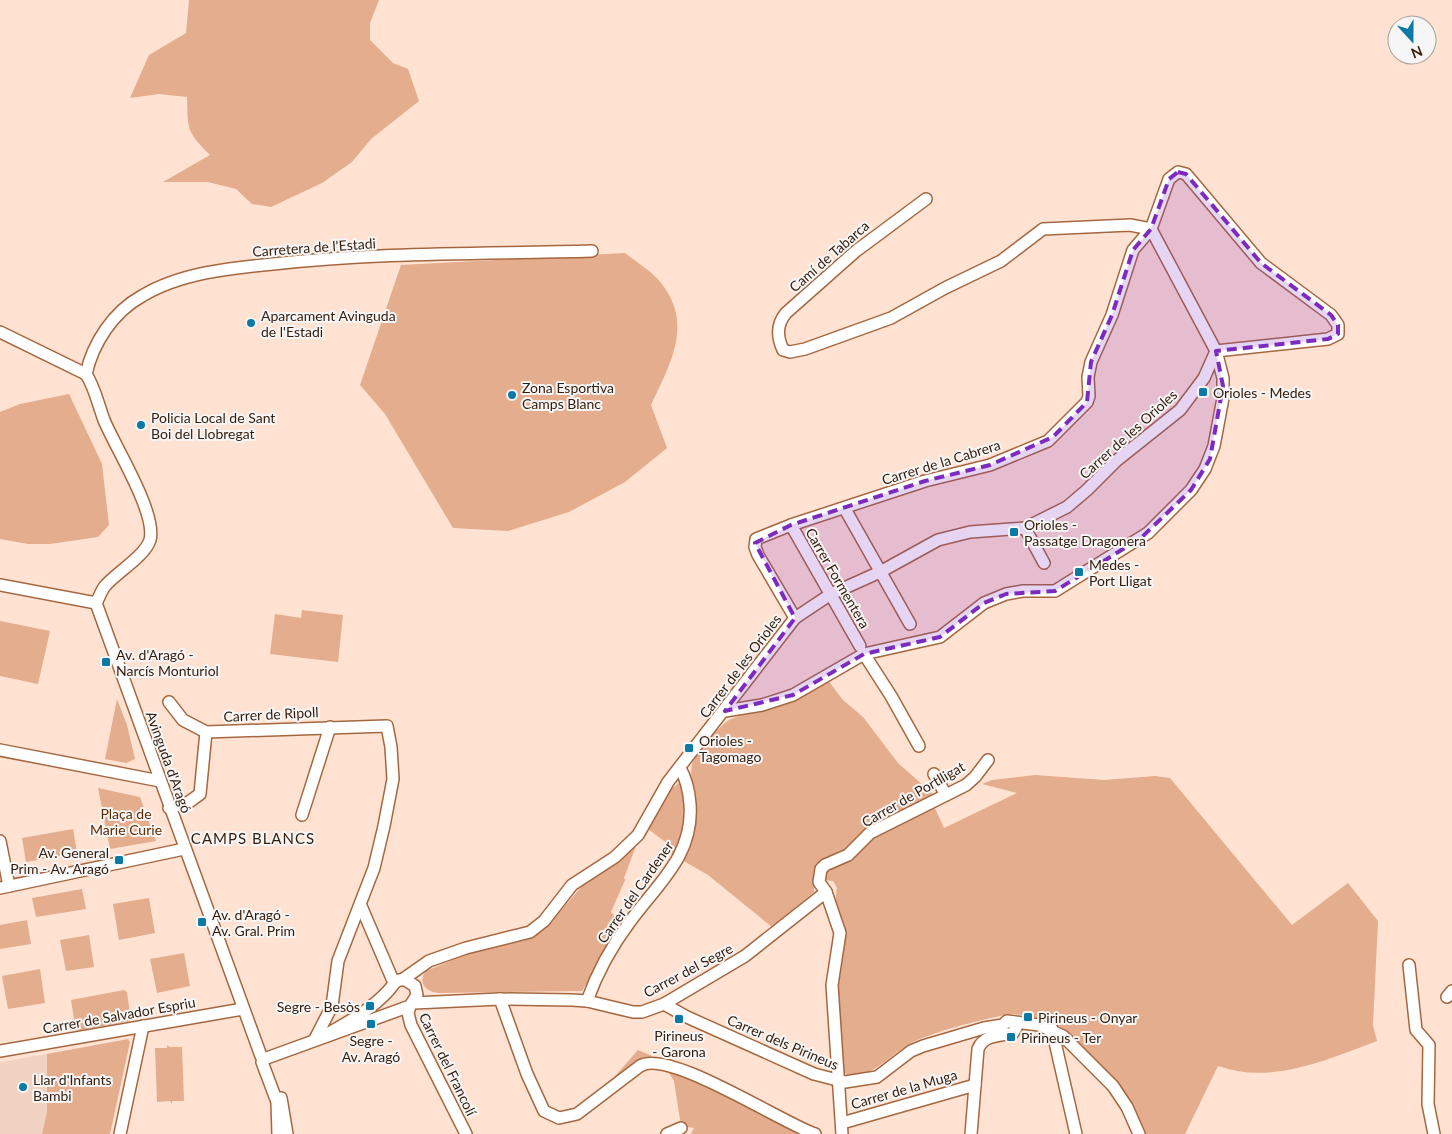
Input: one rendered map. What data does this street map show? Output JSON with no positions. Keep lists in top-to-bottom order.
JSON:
{
  "streets": {
    "street": [
      "Carretera de l'Estadi",
      "Camí de Tabarca",
      "Carrer de les Orioles",
      "Carrer de la Cabrera",
      "Carrer Formentera",
      "Carrer de Ripoll",
      "Avinguda d'Aragó",
      "Carrer de Portlligat",
      "Carrer del Cardener",
      "Carrer del Segre",
      "Carrer de Salvador Espriu",
      "Carrer dels Pirineus",
      "Carrer del Francolí",
      "Carrer de la Muga"
    ]
  },
  "crossings": [
    ["Camí de Tabarca", "Carrer de la Cabrera"],
    ["Carrer de les Orioles", "Carrer de la Cabrera"],
    ["Carrer de les Orioles", "Carrer Formentera"],
    ["Carrer de les Orioles", "Carrer del Cardener"],
    ["Carrer de les Orioles", "Carrer del Segre"],
    ["Carrer de la Cabrera", "Carrer Formentera"],
    ["Avinguda d'Aragó", "Carrer del Segre"],
    ["Avinguda d'Aragó", "Carrer de Salvador Espriu"],
    ["Carrer de Portlligat", "Carrer del Segre"],
    ["Carrer del Cardener", "Carrer del Segre"],
    ["Carrer del Segre", "Carrer dels Pirineus"],
    ["Carrer del Segre", "Carrer del Francolí"]
  ],
  "districts": ["CAMPS BLANCS"],
  "parks": ["Plaça de Marie Curie"],
  "places": {
    "other": [
      "Aparcament Avinguda de l'Estadi",
      "Zona Esportiva Camps Blanc",
      "Policia Local de Sant Boi del Llobregat",
      "Llar d'Infants Bambi"
    ],
    "transit": [
      "Orioles - Medes",
      "Orioles - Passatge Dragonera",
      "Medes - Port Lligat",
      "Av. d'Aragó - Narcís Monturiol",
      "Orioles - Tagomago",
      "Av. General Prim - Av. Aragó",
      "Av. d'Aragó - Av. Gral. Prim",
      "Segre - Besòs",
      "Pirineus - Onyar",
      "Pirineus - Garona",
      "Segre - Av. Aragó",
      "Pirineus - Ter"
    ]
  },
  "north": "bottom"
}
